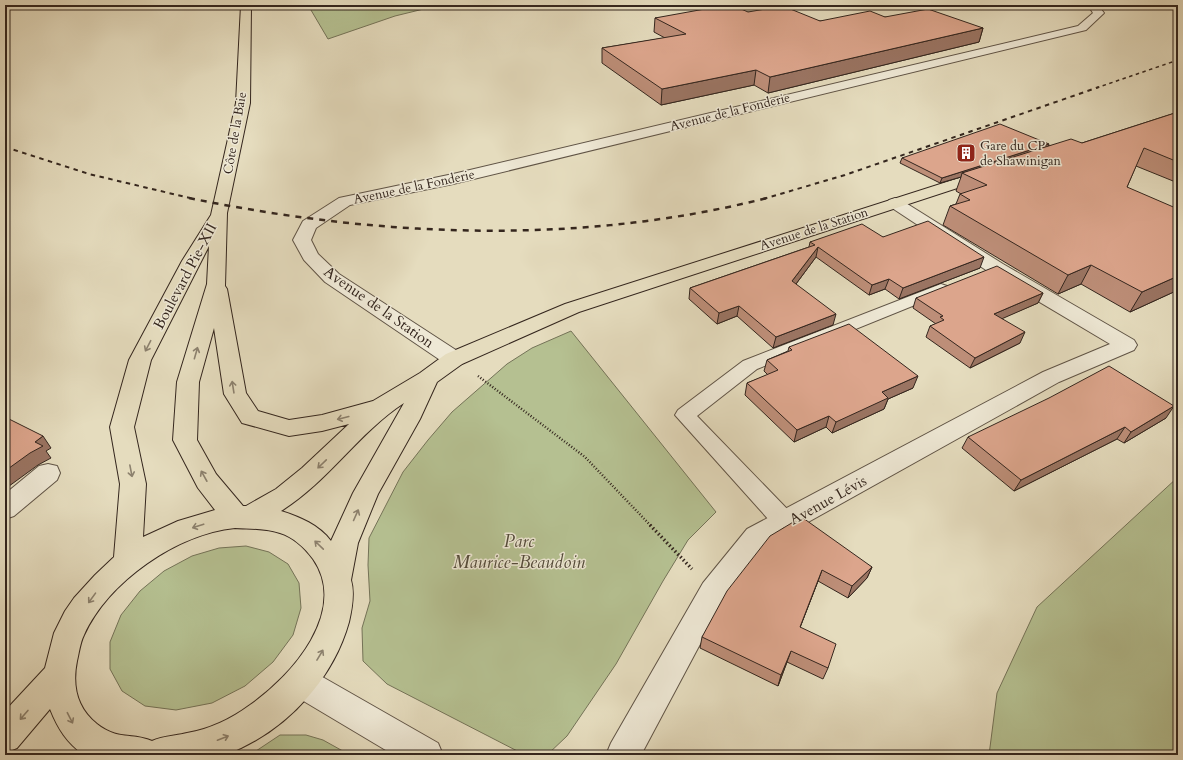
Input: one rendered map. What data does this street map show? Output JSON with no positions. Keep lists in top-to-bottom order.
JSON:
{
  "streets": {
    "main road": ["Côte de la Baie", "Avenue de la Station", "Boulevard Pie-XII"],
    "street": ["Avenue de la Fonderie", "Avenue Lévis"]
  },
  "crossings": [
    ["Avenue de la Fonderie", "Avenue de la Station"],
    ["Côte de la Baie", "Boulevard Pie-XII"],
    ["Avenue de la Station", "Boulevard Pie-XII"]
  ],
  "parks": ["Parc Maurice-Beaudoin"],
  "places": {
    "building": ["Gare du CP de Shawinigan"]
  }
}
